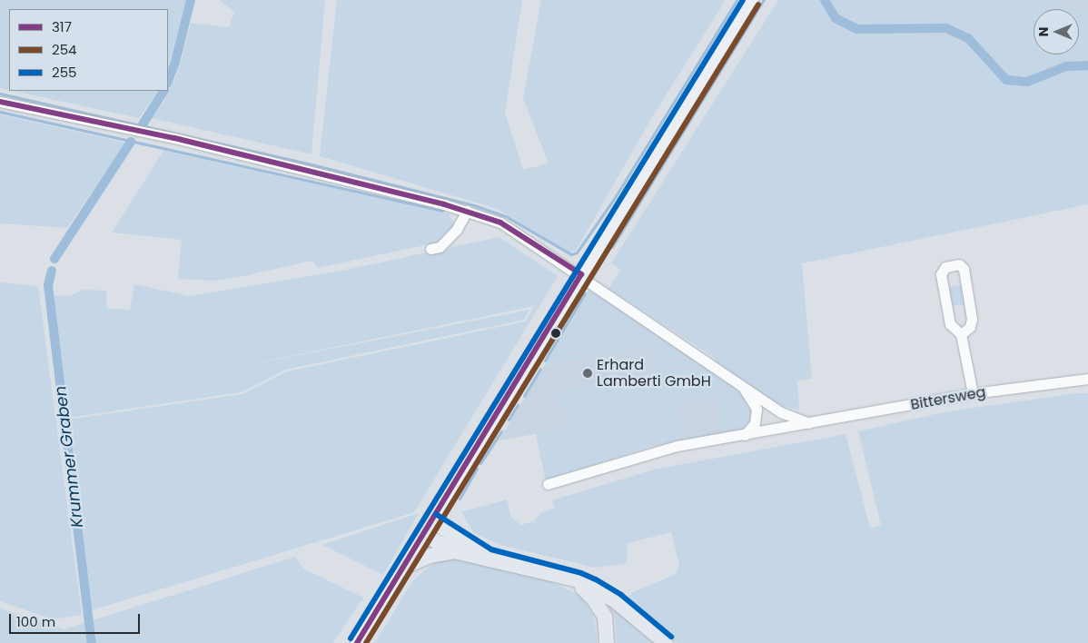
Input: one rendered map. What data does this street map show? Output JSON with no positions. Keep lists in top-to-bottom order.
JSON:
{
  "streets": {
    "street": ["Bittersweg"]
  },
  "water": ["Krummer Graben"],
  "places": ["Erhard Lamberti GmbH"],
  "lines": ["transit line 255", "transit line 254", "transit line 317"],
  "legend": ["317", "254", "255"],
  "scale_bar": "100 m",
  "north": "left"
}
